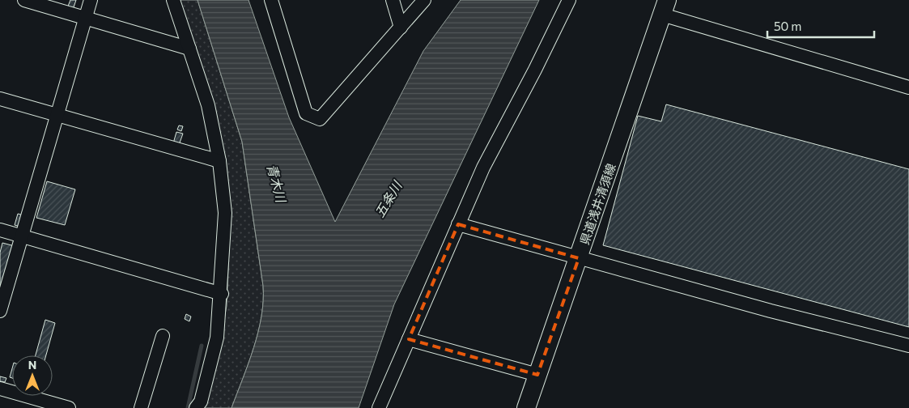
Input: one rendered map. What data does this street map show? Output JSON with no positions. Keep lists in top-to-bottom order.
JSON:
{
  "streets": {
    "main road": ["県道浅井清須線"]
  },
  "water": ["青木川", "五条川"],
  "scale_bar": "50 m",
  "north": "top"
}
